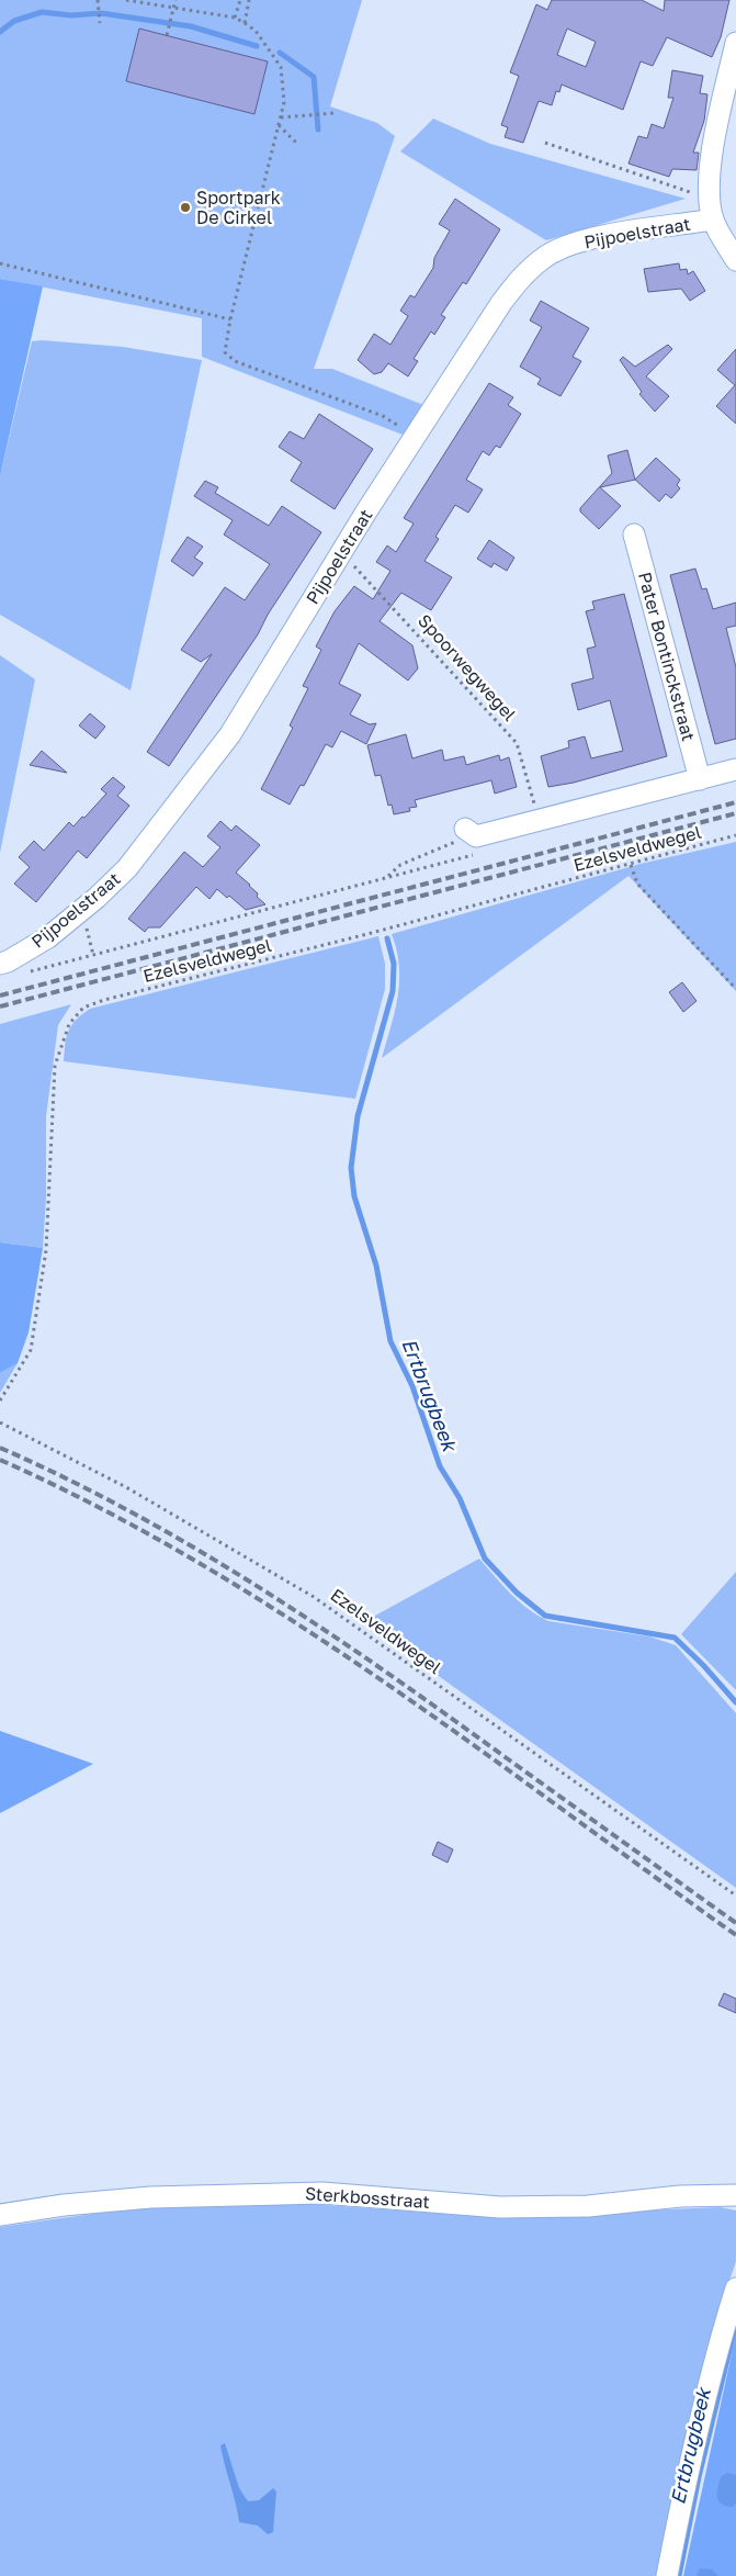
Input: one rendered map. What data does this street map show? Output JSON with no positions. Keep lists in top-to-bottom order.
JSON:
{
  "streets": {
    "street": ["Pijpoelstraat", "Pater Bontinckstraat", "Sterkbosstraat"],
    "path": ["Spoorwegwegel", "Ezelsveldwegel"]
  },
  "crossings": [
    ["Pijpoelstraat", "Spoorwegwegel"]
  ],
  "water": ["Ertbrugbeek"],
  "places": ["Sportpark De Cirkel"]
}
